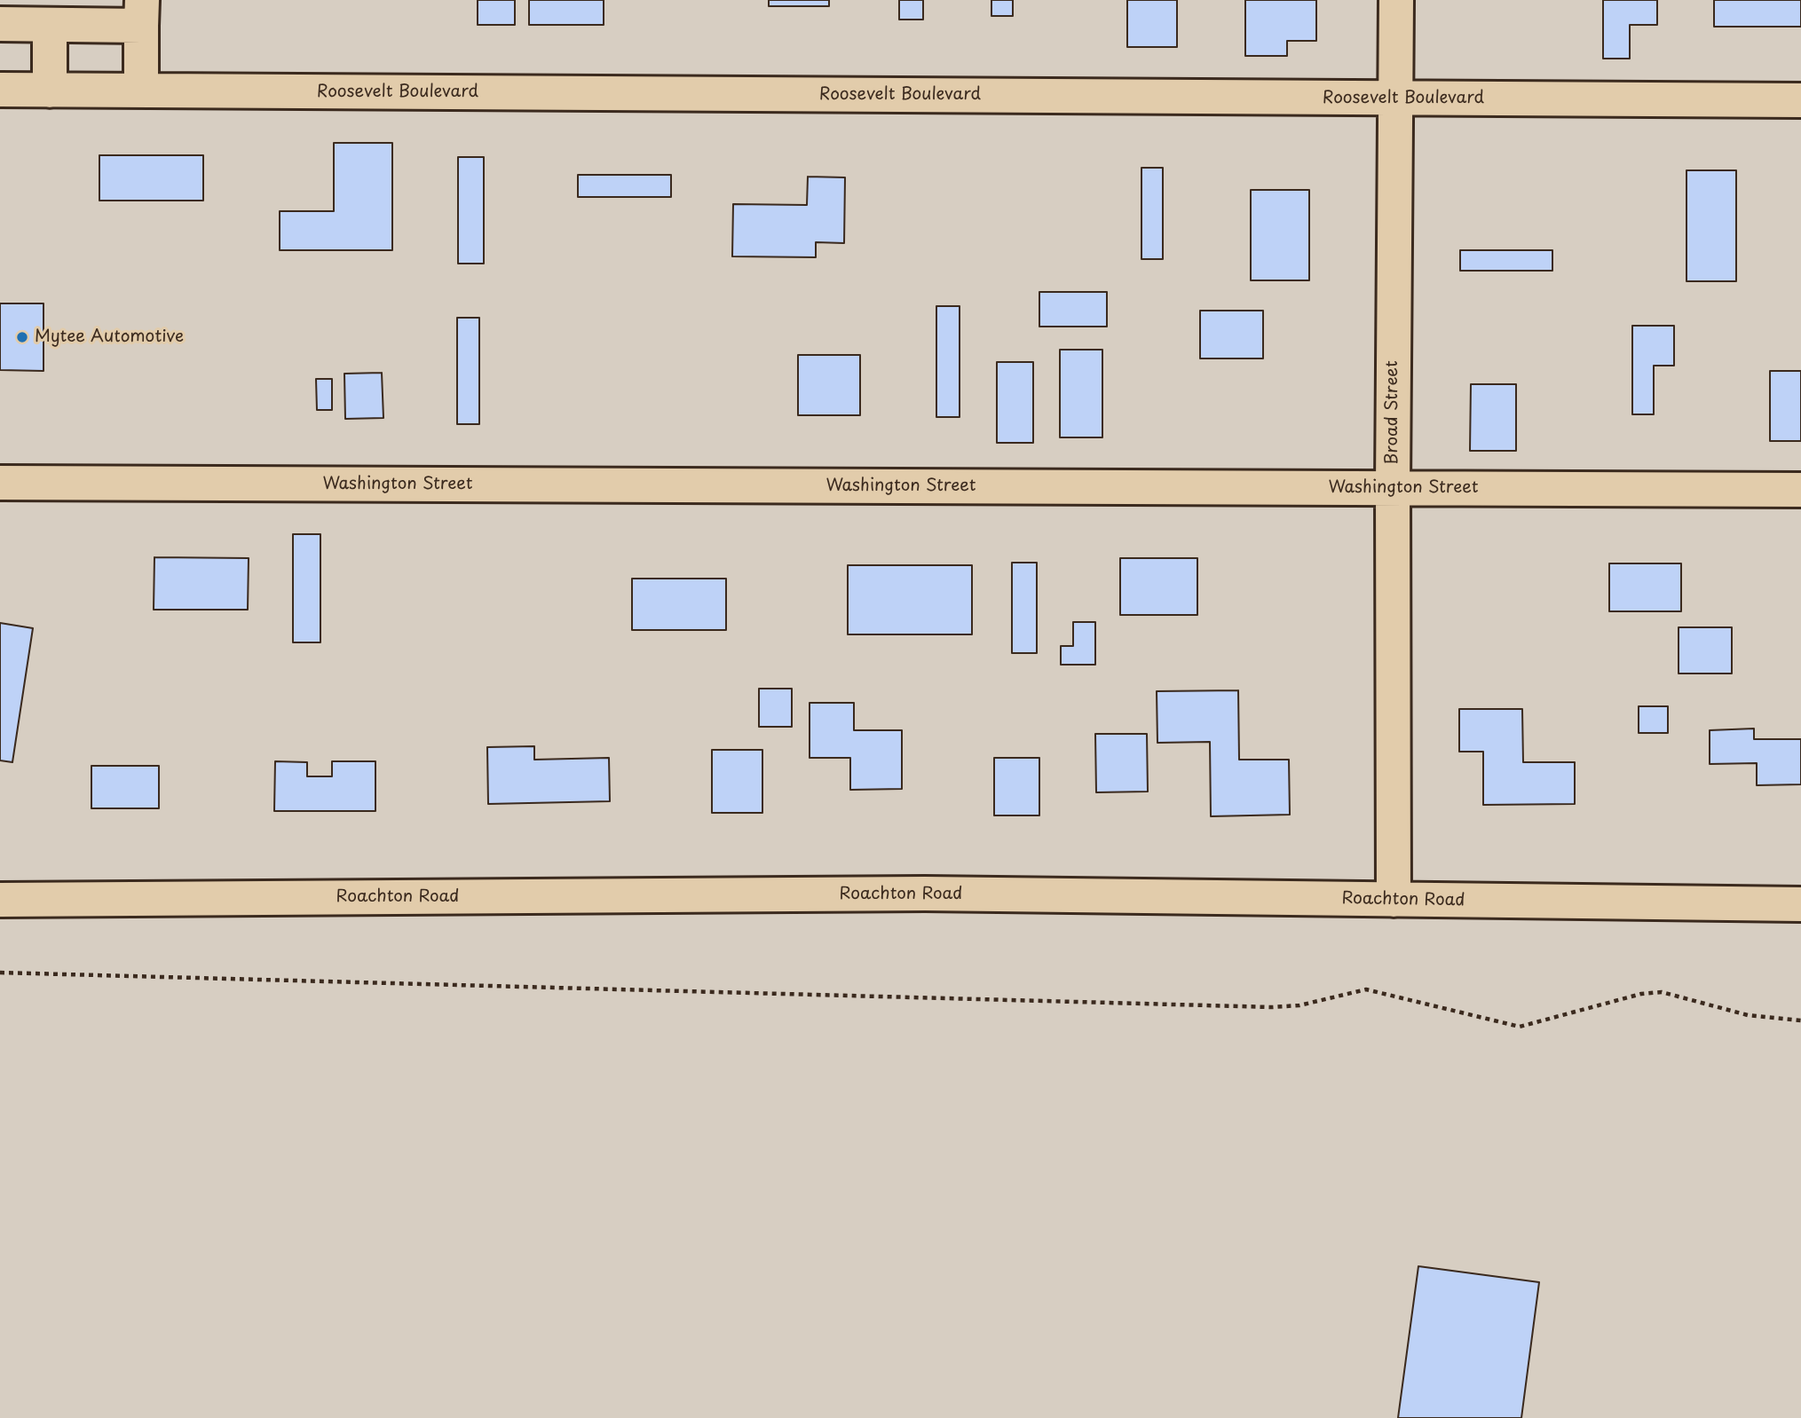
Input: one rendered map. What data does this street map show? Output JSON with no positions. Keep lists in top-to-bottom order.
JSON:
{
  "streets": {
    "street": [
      "Roosevelt Boulevard",
      "Broad Street",
      "Washington Street",
      "Roachton Road"
    ]
  },
  "crossings": [
    ["Roosevelt Boulevard", "Broad Street"],
    ["Broad Street", "Washington Street"],
    ["Broad Street", "Roachton Road"]
  ],
  "places": ["Mytee Automotive"]
}
